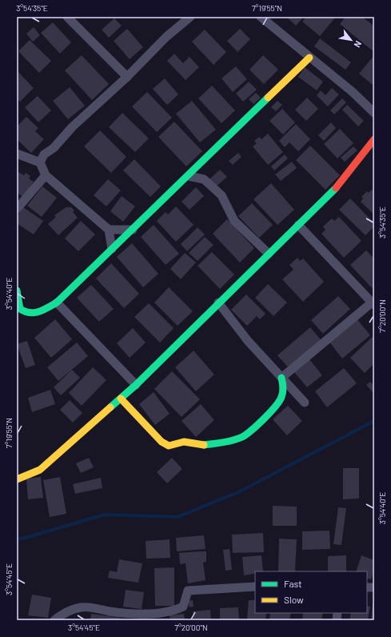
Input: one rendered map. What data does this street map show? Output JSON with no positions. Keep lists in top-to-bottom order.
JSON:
{
  "legend": ["Fast", "Slow"],
  "north": "bottom right",
  "coordinates": [
    "3°54'35\"E",
    "7°19'55\"N",
    "3°54'40\"E",
    "7°20'00\"N",
    "3°54'45\"E"
  ]
}
